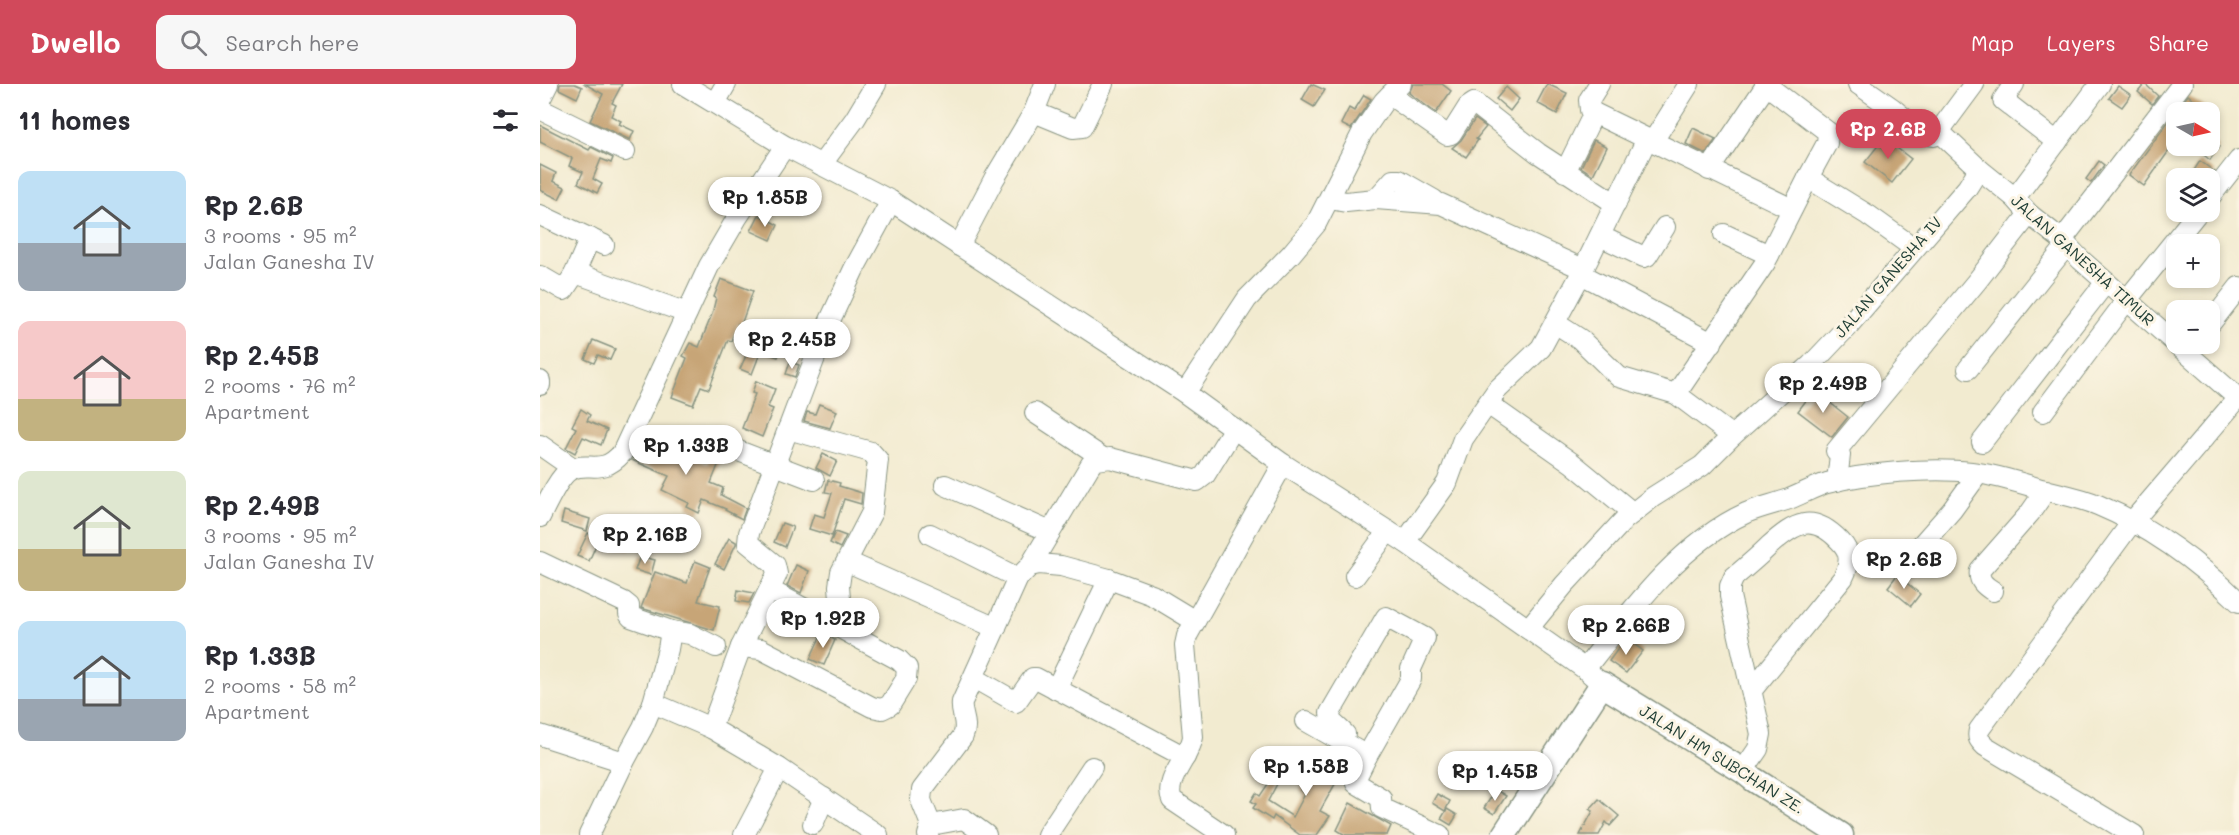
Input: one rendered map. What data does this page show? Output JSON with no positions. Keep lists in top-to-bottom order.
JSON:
{
  "streets": {
    "main road": ["JALAN HM SUBCHAN ZE."],
    "street": ["JALAN GANESHA TIMUR", "JALAN GANESHA IV"]
  },
  "crossings": [
    ["JALAN GANESHA TIMUR", "JALAN GANESHA IV"]
  ],
  "north": "right",
  "page": {
    "header": "Dwello",
    "search": "Search here",
    "nav": ["Map", "Layers", "Share"],
    "heading": "11 homes",
    "map_buttons": ["+", "−"],
    "price": [
      "Rp 2.6B",
      "Rp 1.85B",
      "Rp 2.45B",
      "Rp 2.49B",
      "Rp 1.33B",
      "Rp 2.16B",
      "Rp 2.6B",
      "Rp 1.92B",
      "Rp 2.66B",
      "Rp 1.58B",
      "Rp 1.45B"
    ],
    "list": [
      {
        "name": "Rp 2.6B",
        "note": "3 rooms · 95 m² · Jalan Ganesha IV"
      },
      {
        "name": "Rp 2.45B",
        "note": "2 rooms · 76 m² · Apartment"
      },
      {
        "name": "Rp 2.49B",
        "note": "3 rooms · 95 m² · Jalan Ganesha IV"
      },
      {
        "name": "Rp 1.33B",
        "note": "2 rooms · 58 m² · Apartment"
      }
    ]
  }
}
